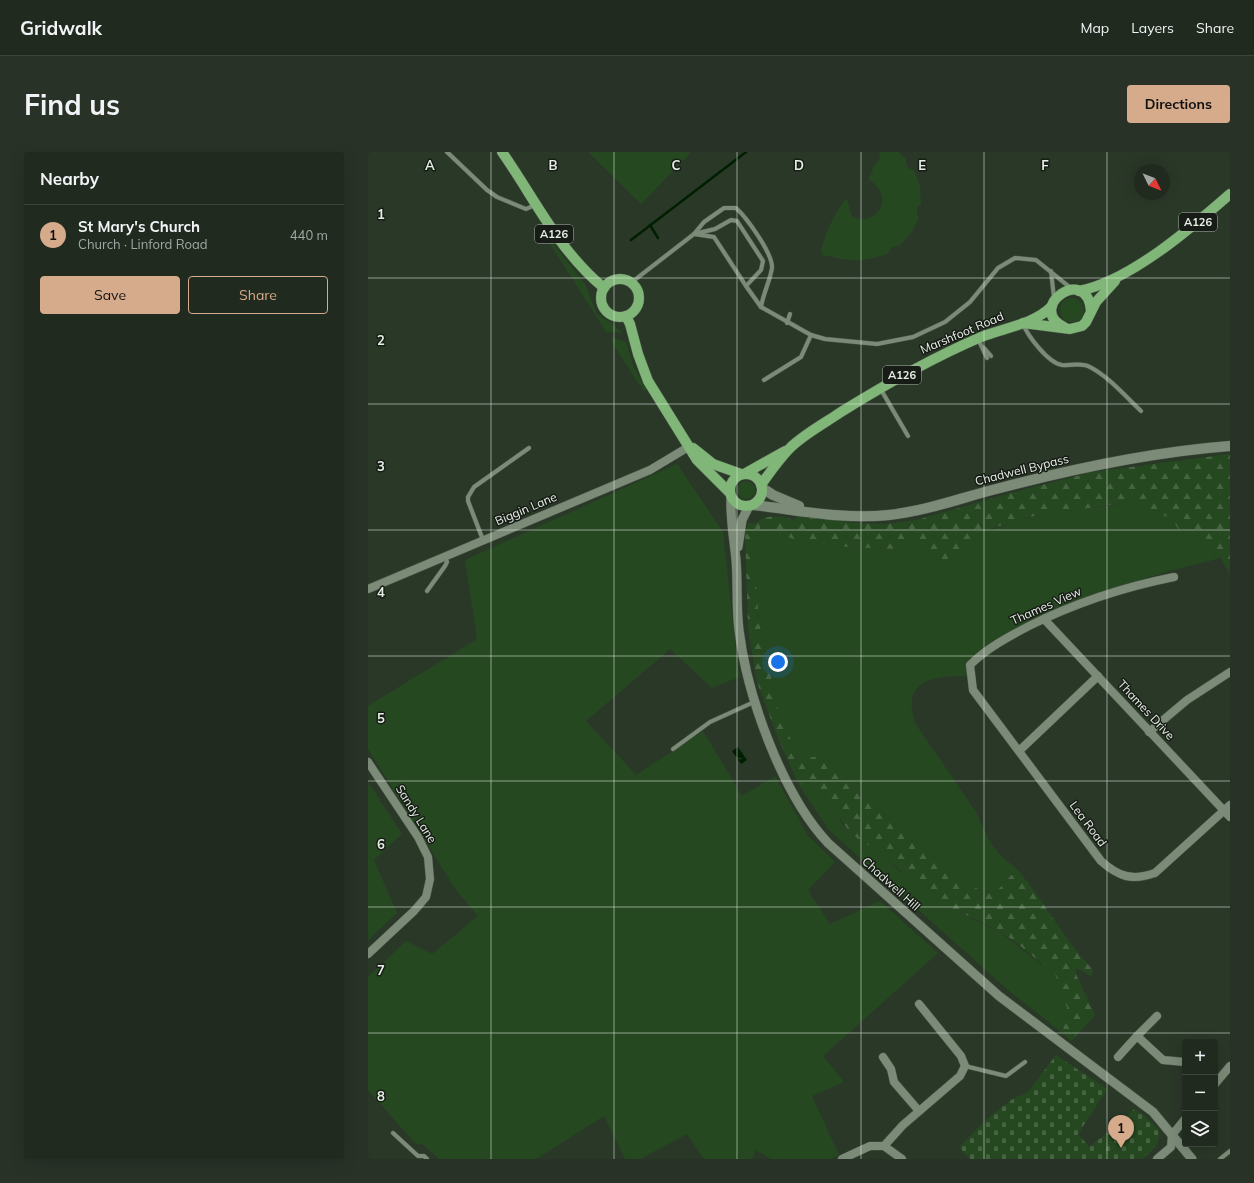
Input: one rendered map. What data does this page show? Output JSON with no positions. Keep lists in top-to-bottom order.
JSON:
{
  "streets": {
    "main road": ["A126", "Marshfoot Road", "Chadwell Bypass"],
    "street": [
      "Biggin Lane",
      "Thames View",
      "Thames Drive",
      "Sandy Lane",
      "Lea Road",
      "Chadwell Hill"
    ]
  },
  "crossings": [
    ["Marshfoot Road", "Chadwell Bypass"],
    ["Marshfoot Road", "Chadwell Hill"],
    ["Chadwell Bypass", "Chadwell Hill"],
    ["Thames View", "Thames Drive"],
    ["Thames View", "Lea Road"],
    ["Thames Drive", "Lea Road"]
  ],
  "north": "bottom right",
  "page": {
    "header": "Gridwalk",
    "nav": ["Map", "Layers", "Share"],
    "buttons": [
      "Directions",
      ["Save", "Share"]
    ],
    "title": "Find us",
    "heading": "Nearby",
    "list": [
      {
        "mark": "1",
        "name": "St Mary's Church",
        "note": "Church · Linford Road",
        "value": "440 m"
      }
    ],
    "map_buttons": ["+", "−"],
    "pins": "1"
  },
  "grid": {
    "columns": [
      "A",
      "B",
      "C",
      "D",
      "E",
      "F"
    ],
    "rows": [
      "1",
      "2",
      "3",
      "4",
      "5",
      "6",
      "7",
      "8"
    ]
  }
}
